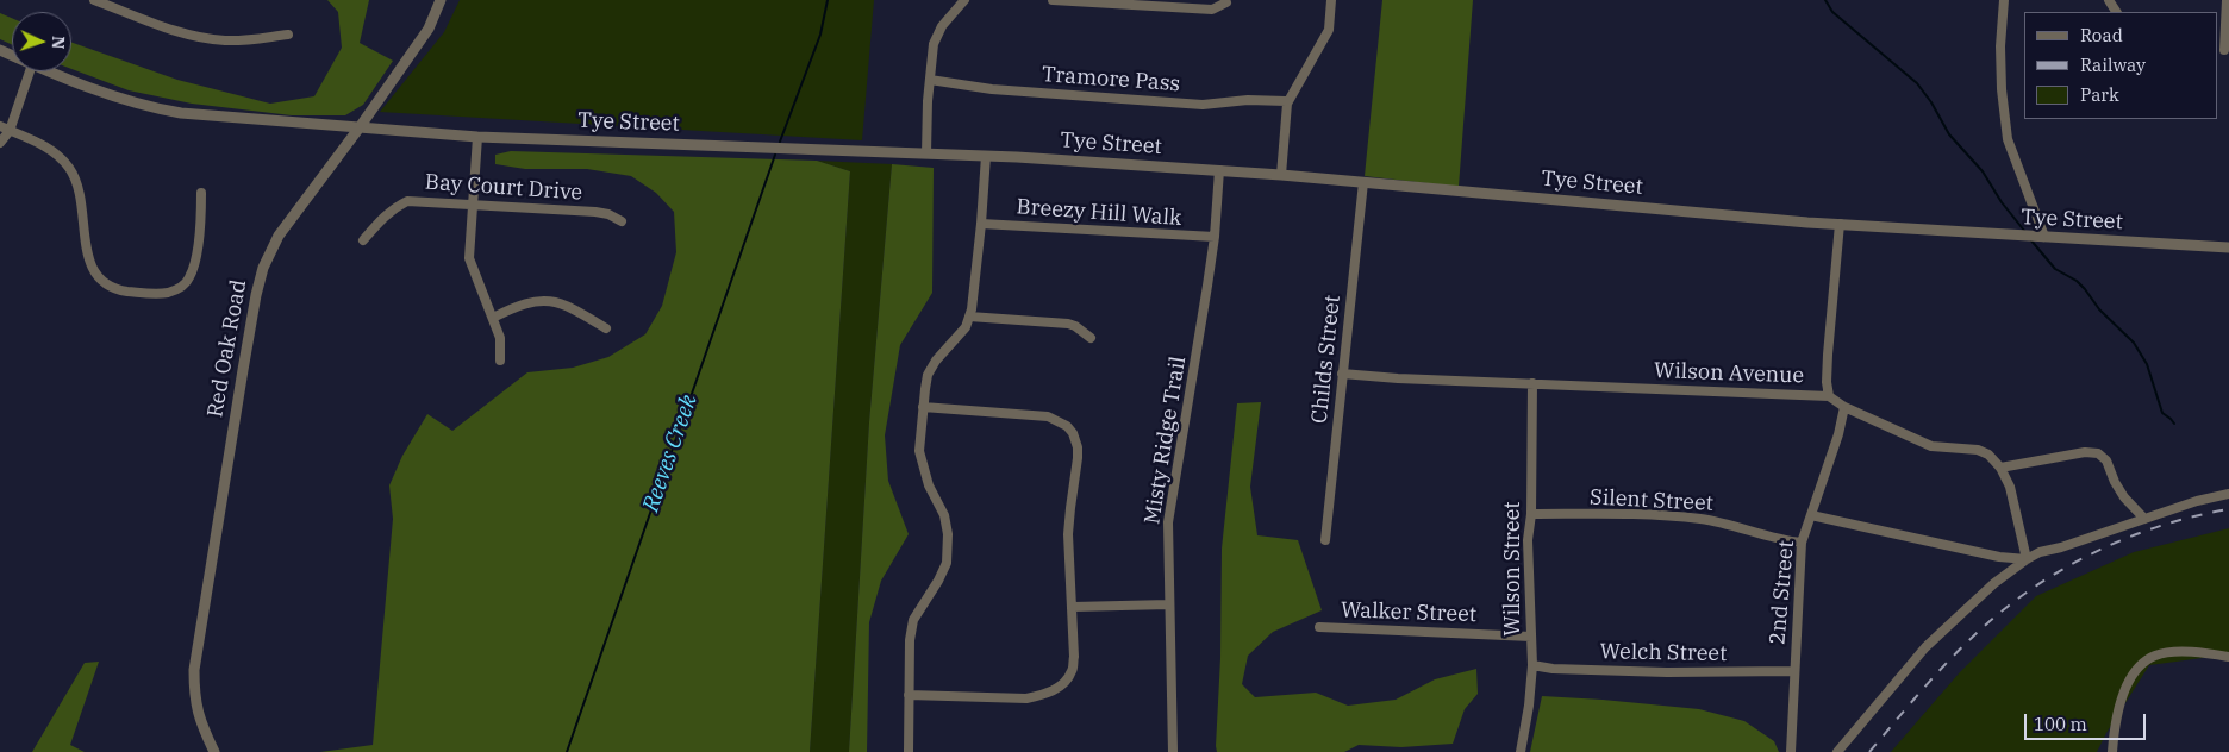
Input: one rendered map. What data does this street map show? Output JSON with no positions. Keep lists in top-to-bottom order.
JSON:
{
  "streets": {
    "street": [
      "Tramore Pass",
      "Tye Street",
      "Bay Court Drive",
      "Breezy Hill Walk",
      "Red Oak Road",
      "Childs Street",
      "Wilson Avenue",
      "Misty Ridge Trail",
      "Silent Street",
      "Wilson Street",
      "2nd Street",
      "Walker Street",
      "Welch Street"
    ]
  },
  "crossings": [
    ["Tye Street", "Red Oak Road"],
    ["Tye Street", "Childs Street"],
    ["Tye Street", "Misty Ridge Trail"],
    ["Breezy Hill Walk", "Misty Ridge Trail"],
    ["Childs Street", "Wilson Avenue"],
    ["Wilson Avenue", "Wilson Street"],
    ["Wilson Avenue", "2nd Street"],
    ["Silent Street", "Wilson Street"],
    ["Silent Street", "2nd Street"],
    ["Wilson Street", "Walker Street"],
    ["Wilson Street", "Welch Street"],
    ["2nd Street", "Welch Street"]
  ],
  "water": ["Reeves Creek"],
  "legend": ["Road", "Railway", "Park"],
  "scale_bar": "100 m",
  "north": "right"
}
